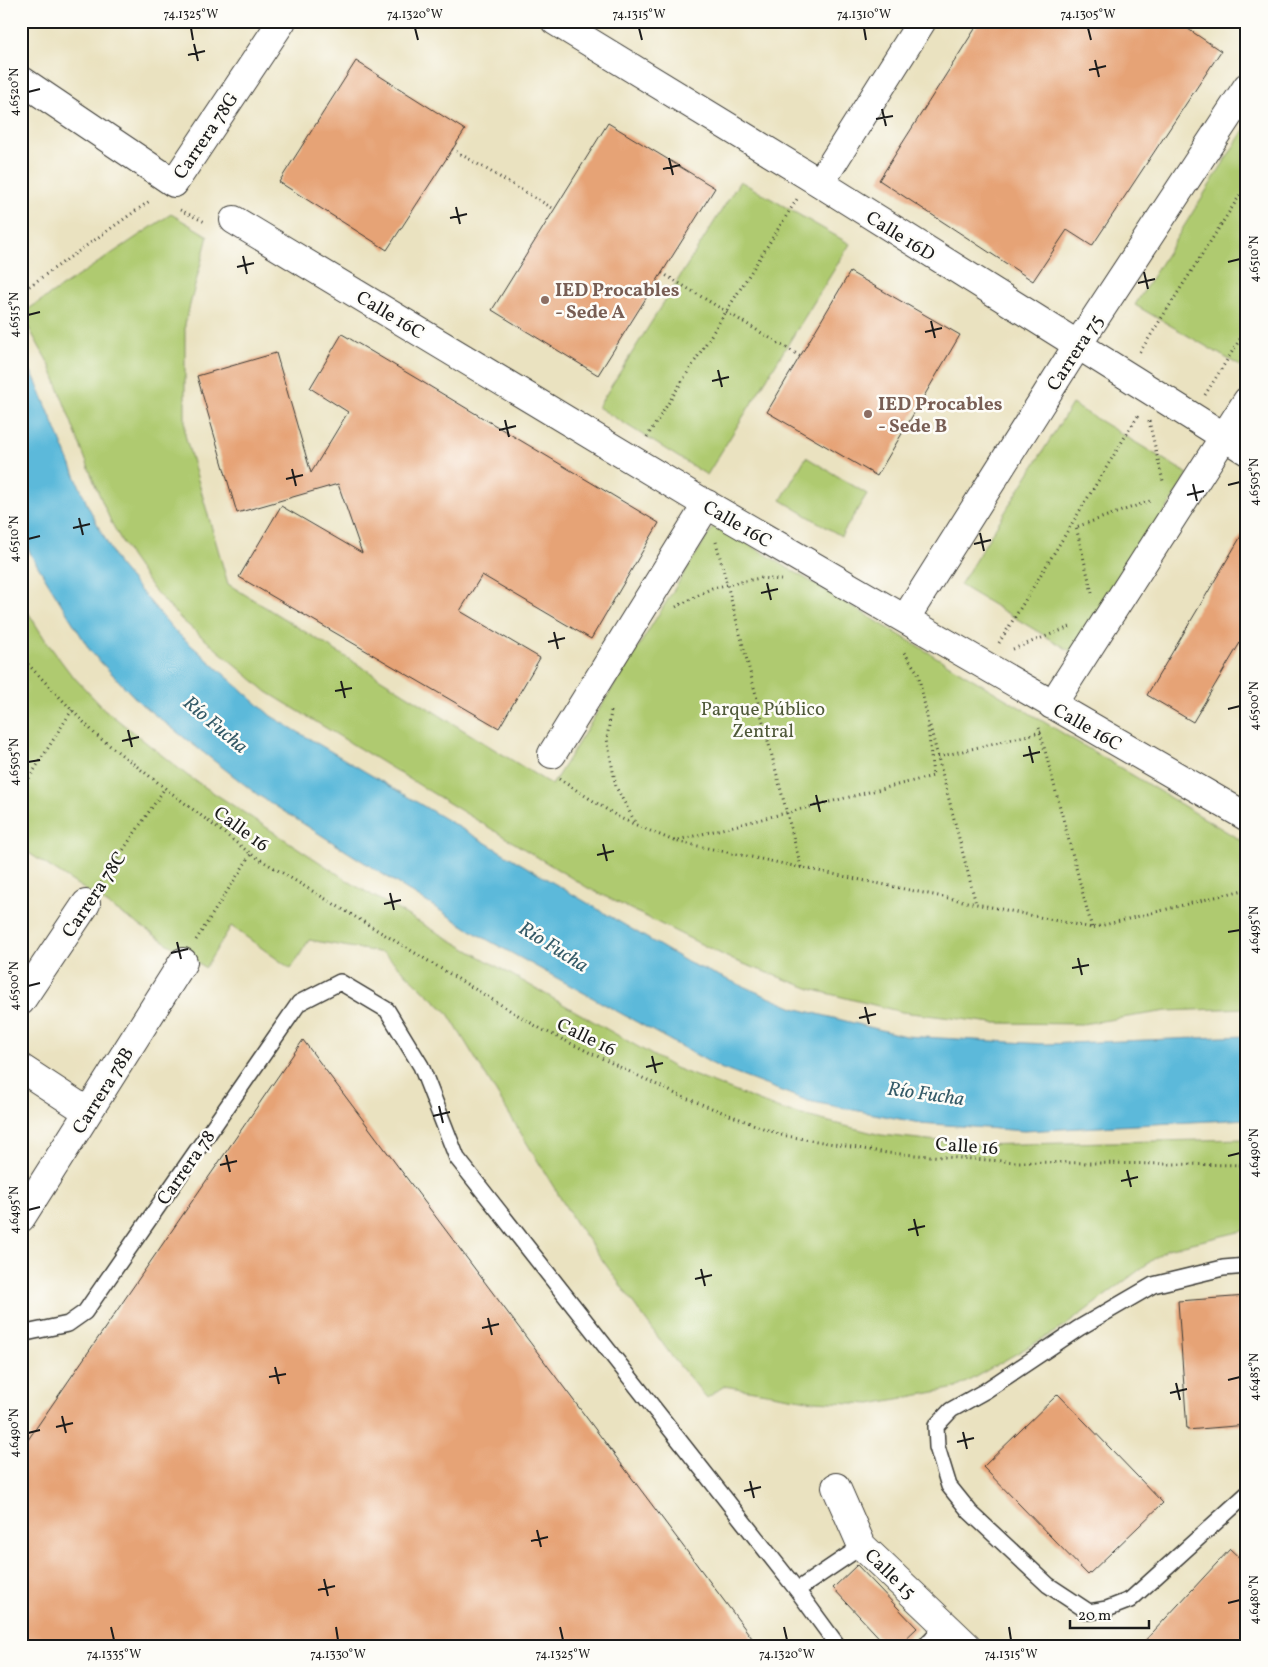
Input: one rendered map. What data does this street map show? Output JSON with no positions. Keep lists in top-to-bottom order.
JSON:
{
  "streets": {
    "street": [
      "Carrera 78G",
      "Calle 16D",
      "Calle 16C",
      "Carrera 75",
      "Carrera 78C",
      "Carrera 78B",
      "Calle 15"
    ],
    "lane": ["Carrera 78"],
    "path": ["Calle 16"]
  },
  "crossings": [
    ["Calle 16D", "Carrera 75"],
    ["Calle 16C", "Carrera 75"],
    ["Calle 16", "Carrera 78C"]
  ],
  "water": ["Río Fucha"],
  "parks": ["Parque Público Zentral"],
  "places": ["IED Procables - Sede A", "IED Procables - Sede B"],
  "scale_bar": "20 m",
  "coordinates": [
    "74.1325°W",
    "74.1320°W",
    "74.1315°W",
    "74.1310°W",
    "74.1305°W",
    "4.6520°N",
    "4.6510°N",
    "4.6515°N",
    "4.6505°N",
    "4.6500°N",
    "4.6495°N",
    "4.6490°N",
    "4.6485°N",
    "4.6480°N",
    "74.1335°W",
    "74.1330°W"
  ]
}
